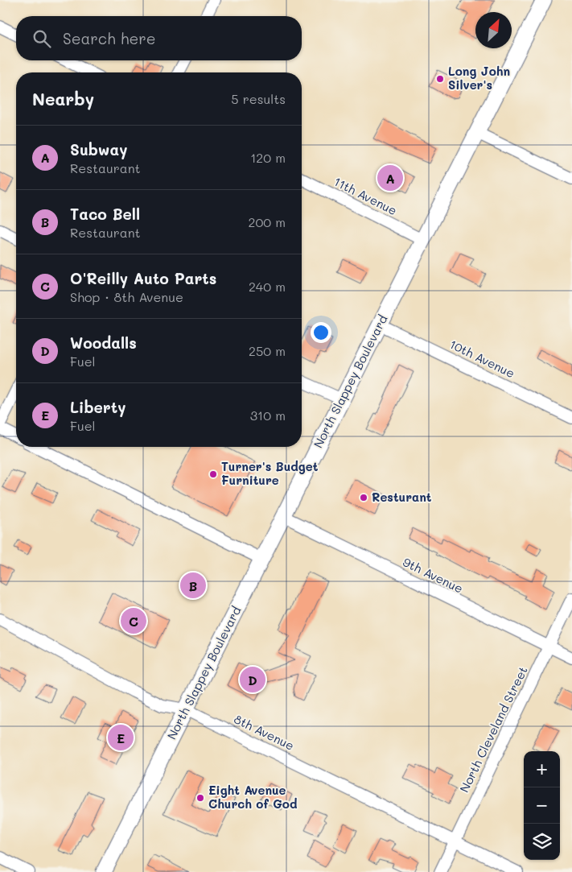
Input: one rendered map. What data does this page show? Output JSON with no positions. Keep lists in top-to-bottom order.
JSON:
{
  "streets": {
    "main road": ["North Slappey Boulevard"],
    "street": [
      "11th Avenue",
      "10th Avenue",
      "9th Avenue",
      "North Cleveland Street",
      "8th Avenue"
    ]
  },
  "crossings": [
    ["11th Avenue", "North Slappey Boulevard"],
    ["10th Avenue", "North Slappey Boulevard"],
    ["North Slappey Boulevard", "9th Avenue"],
    ["North Slappey Boulevard", "8th Avenue"],
    ["9th Avenue", "North Cleveland Street"],
    ["North Cleveland Street", "8th Avenue"]
  ],
  "places": [
    "Long John Silver's",
    "Turner's Budget Furniture",
    "Resturant",
    "Eight Avenue Church of God"
  ],
  "north": "top right",
  "page": {
    "search": "Search here",
    "heading": ["Nearby", "5 results"],
    "list": [
      {
        "mark": "A",
        "name": "Subway",
        "note": "Restaurant",
        "value": "120 m"
      },
      {
        "mark": "B",
        "name": "Taco Bell",
        "note": "Restaurant",
        "value": "200 m"
      },
      {
        "mark": "C",
        "name": "O'Reilly Auto Parts",
        "note": "Shop · 8th Avenue",
        "value": "240 m"
      },
      {
        "mark": "D",
        "name": "Woodalls",
        "note": "Fuel",
        "value": "250 m"
      },
      {
        "mark": "E",
        "name": "Liberty",
        "note": "Fuel",
        "value": "310 m"
      }
    ],
    "pins": [
      "A",
      "B",
      "C",
      "D",
      "E"
    ],
    "map_buttons": ["+", "−"]
  }
}
